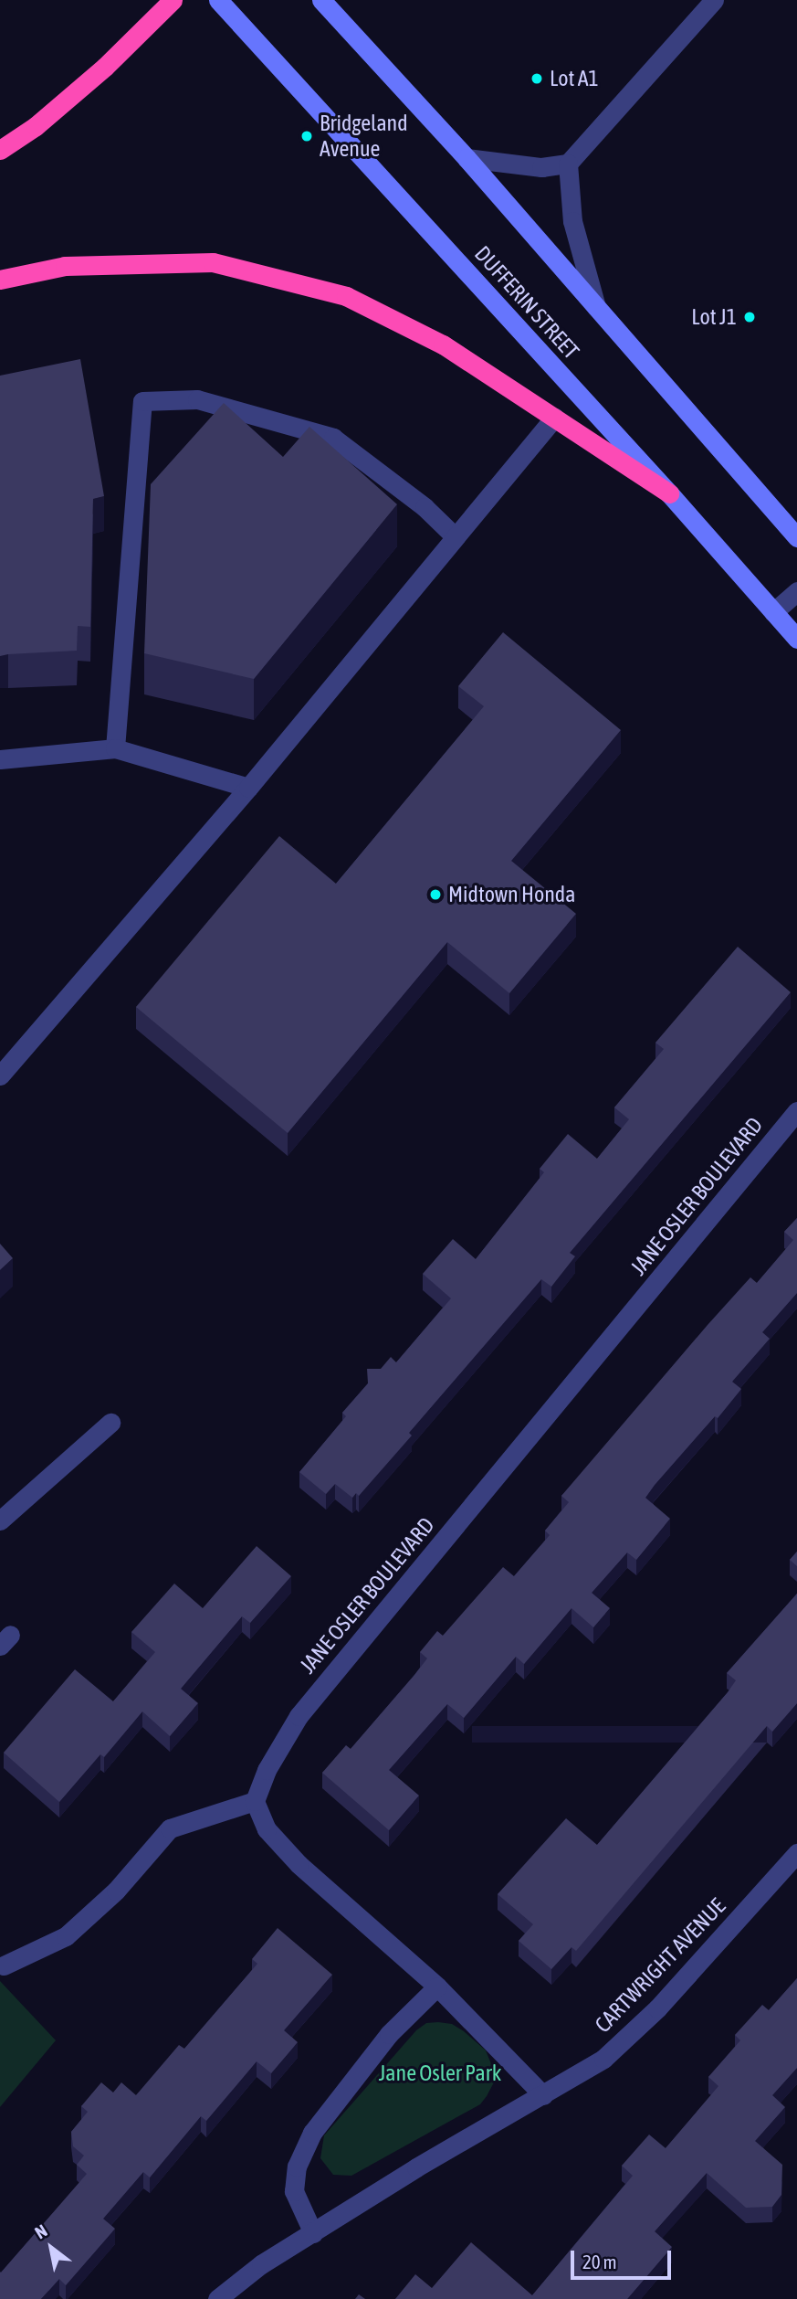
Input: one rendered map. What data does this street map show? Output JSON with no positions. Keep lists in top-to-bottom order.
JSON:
{
  "streets": {
    "main road": ["DUFFERIN STREET"],
    "street": ["JANE OSLER BOULEVARD", "CARTWRIGHT AVENUE"]
  },
  "parks": ["Jane Osler Park"],
  "places": [
    "Lot A1",
    "Bridgeland Avenue",
    "Lot J1",
    "Midtown Honda"
  ],
  "scale_bar": "20 m",
  "north": "top left"
}
